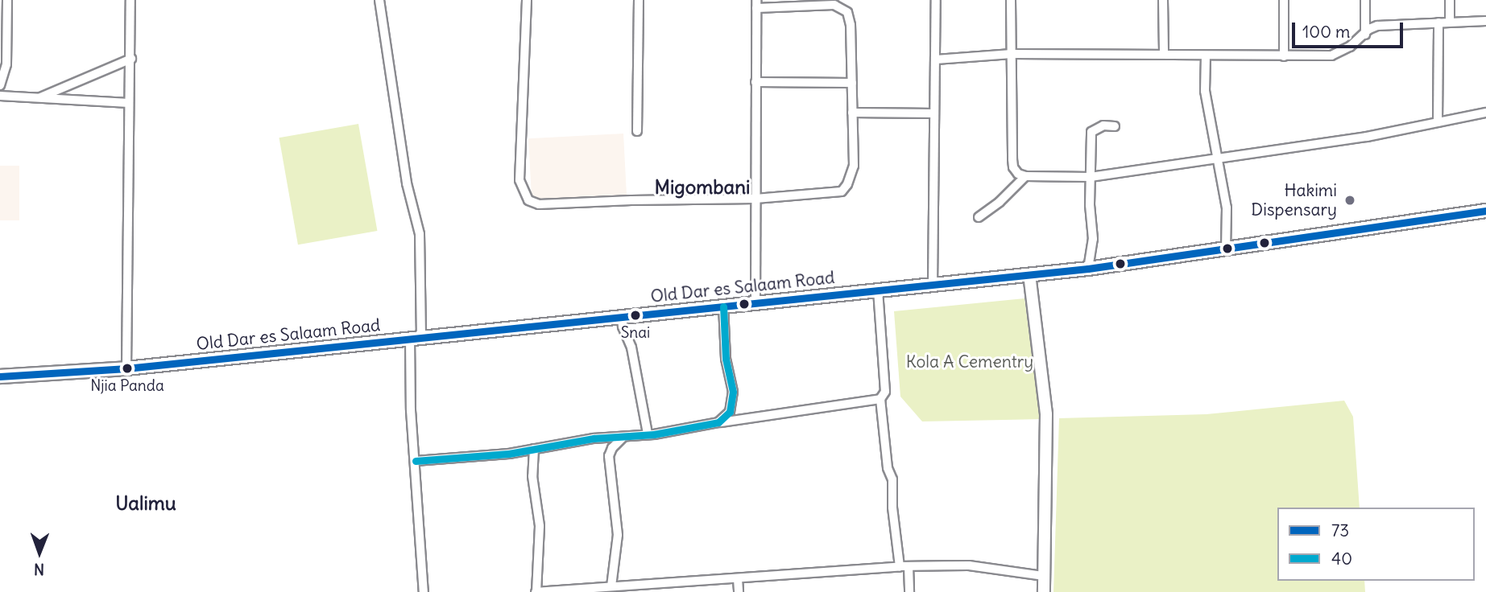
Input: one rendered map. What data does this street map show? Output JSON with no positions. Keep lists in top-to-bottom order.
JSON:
{
  "streets": {
    "main road": ["Old Dar es Salaam Road"]
  },
  "districts": ["Migombani", "Ualimu"],
  "parks": ["Kola A Cementry"],
  "places": ["Hakimi Dispensary", "Snai", "Njia Panda"],
  "lines": ["transit line 73", "transit line 40"],
  "legend": ["73", "40"],
  "scale_bar": "100 m",
  "north": "bottom"
}
